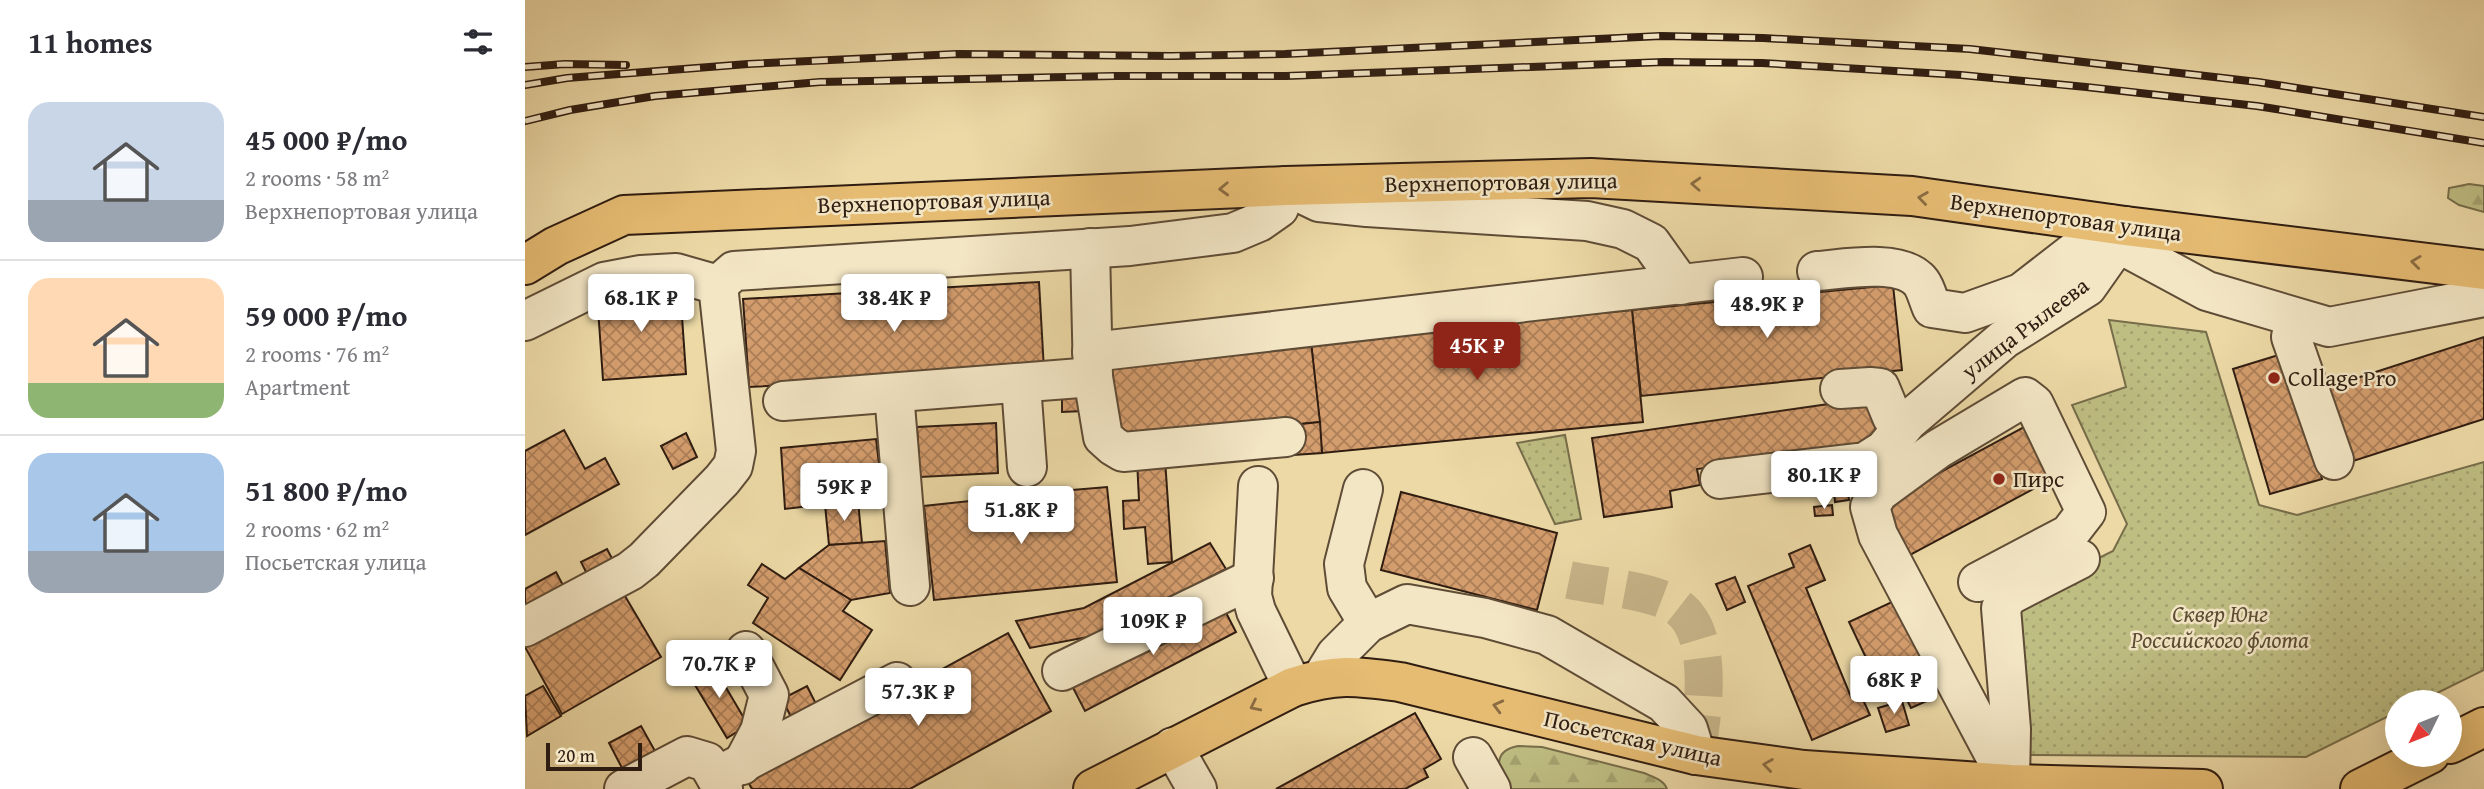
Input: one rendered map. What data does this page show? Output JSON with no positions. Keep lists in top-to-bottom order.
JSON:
{
  "streets": {
    "main road": ["Верхнепортовая улица", "Посьетская улица"],
    "lane": ["улица Рылеева"]
  },
  "crossings": [
    ["Верхнепортовая улица", "улица Рылеева"]
  ],
  "one_way": ["Верхнепортовая улица", "Посьетская улица"],
  "parks": ["Сквер Юнг Российского флота"],
  "places": ["Collage Pro", "Пирс"],
  "scale_bar": "20 m",
  "north": "bottom left",
  "page": {
    "heading": "11 homes",
    "list": [
      {
        "name": "45 000 ₽/mo",
        "note": "2 rooms · 58 m² · Верхнепортовая улица"
      },
      {
        "name": "59 000 ₽/mo",
        "note": "2 rooms · 76 m² · Apartment"
      },
      {
        "name": "51 800 ₽/mo",
        "note": "2 rooms · 62 m² · Посьетская улица"
      }
    ],
    "price": [
      "68.1K ₽",
      "38.4K ₽",
      "48.9K ₽",
      "45K ₽",
      "80.1K ₽",
      "59K ₽",
      "51.8K ₽",
      "109K ₽",
      "70.7K ₽",
      "68K ₽",
      "57.3K ₽"
    ],
    "scale": "20 m"
  }
}
